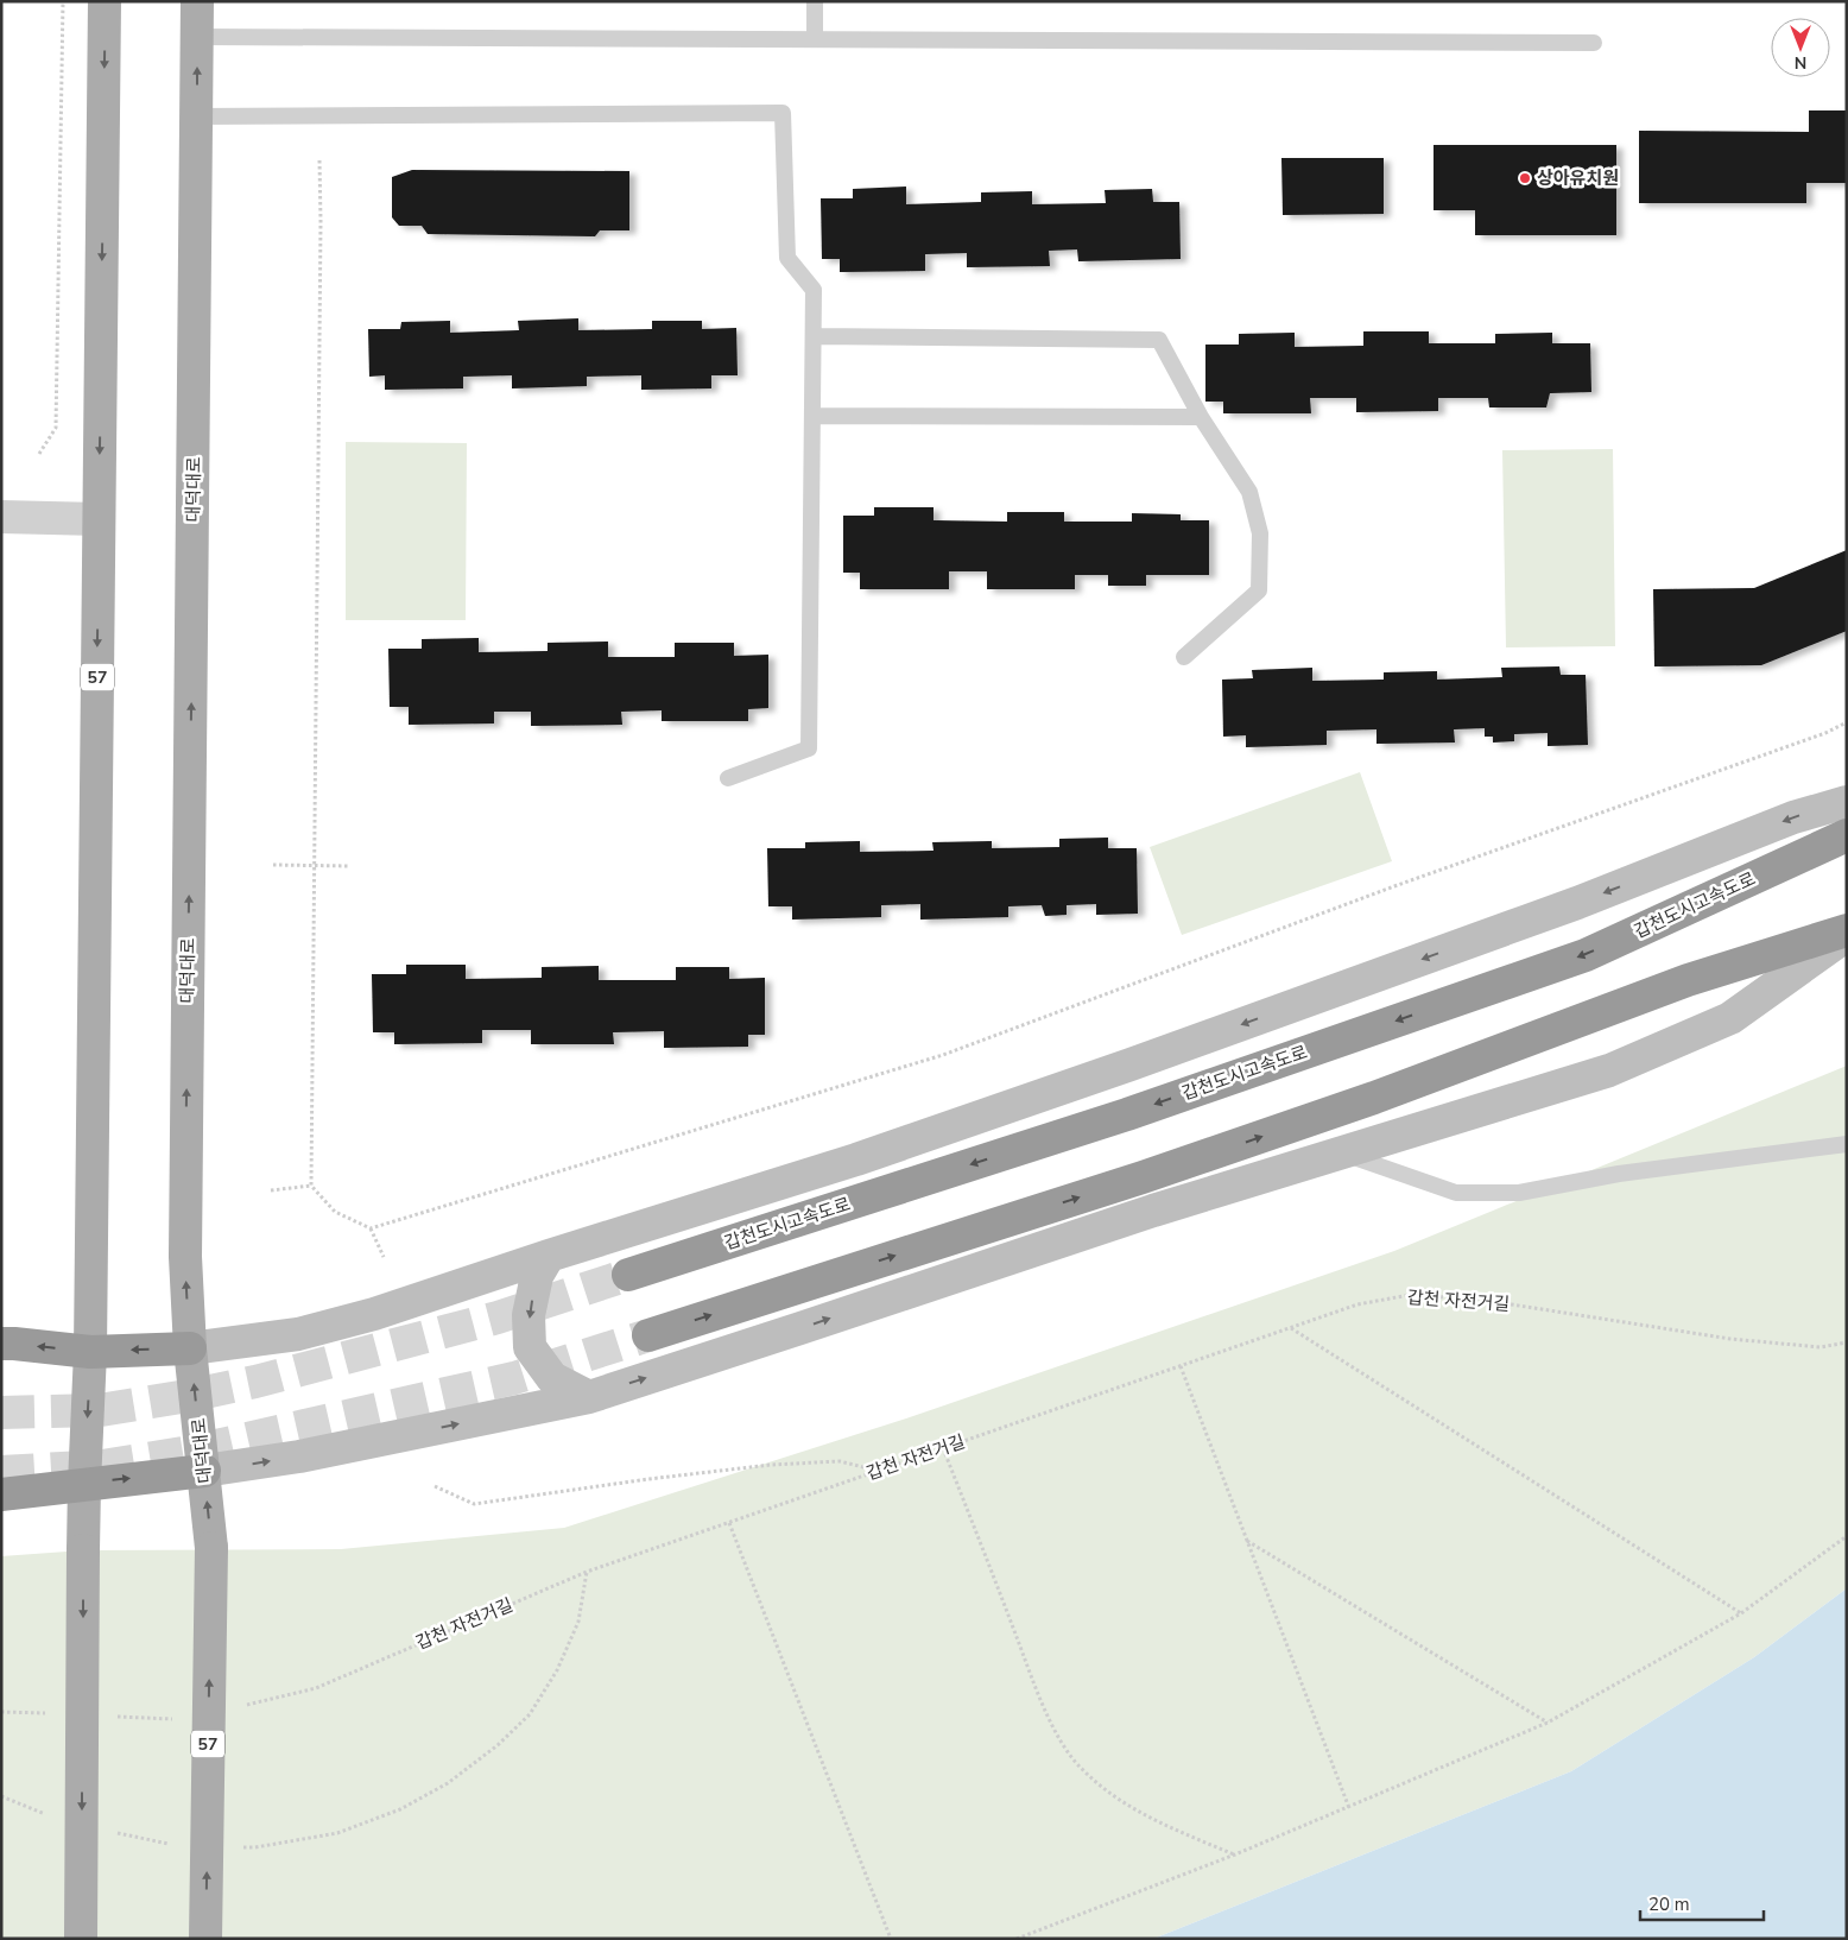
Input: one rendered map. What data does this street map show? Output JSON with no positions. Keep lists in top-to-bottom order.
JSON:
{
  "streets": {
    "highway": ["갑천도시고속도로"],
    "main road": ["대덕대로", "57"],
    "path": ["갑천 자전거길"]
  },
  "places": ["상아유치원"],
  "scale_bar": "20 m",
  "north": "bottom"
}
